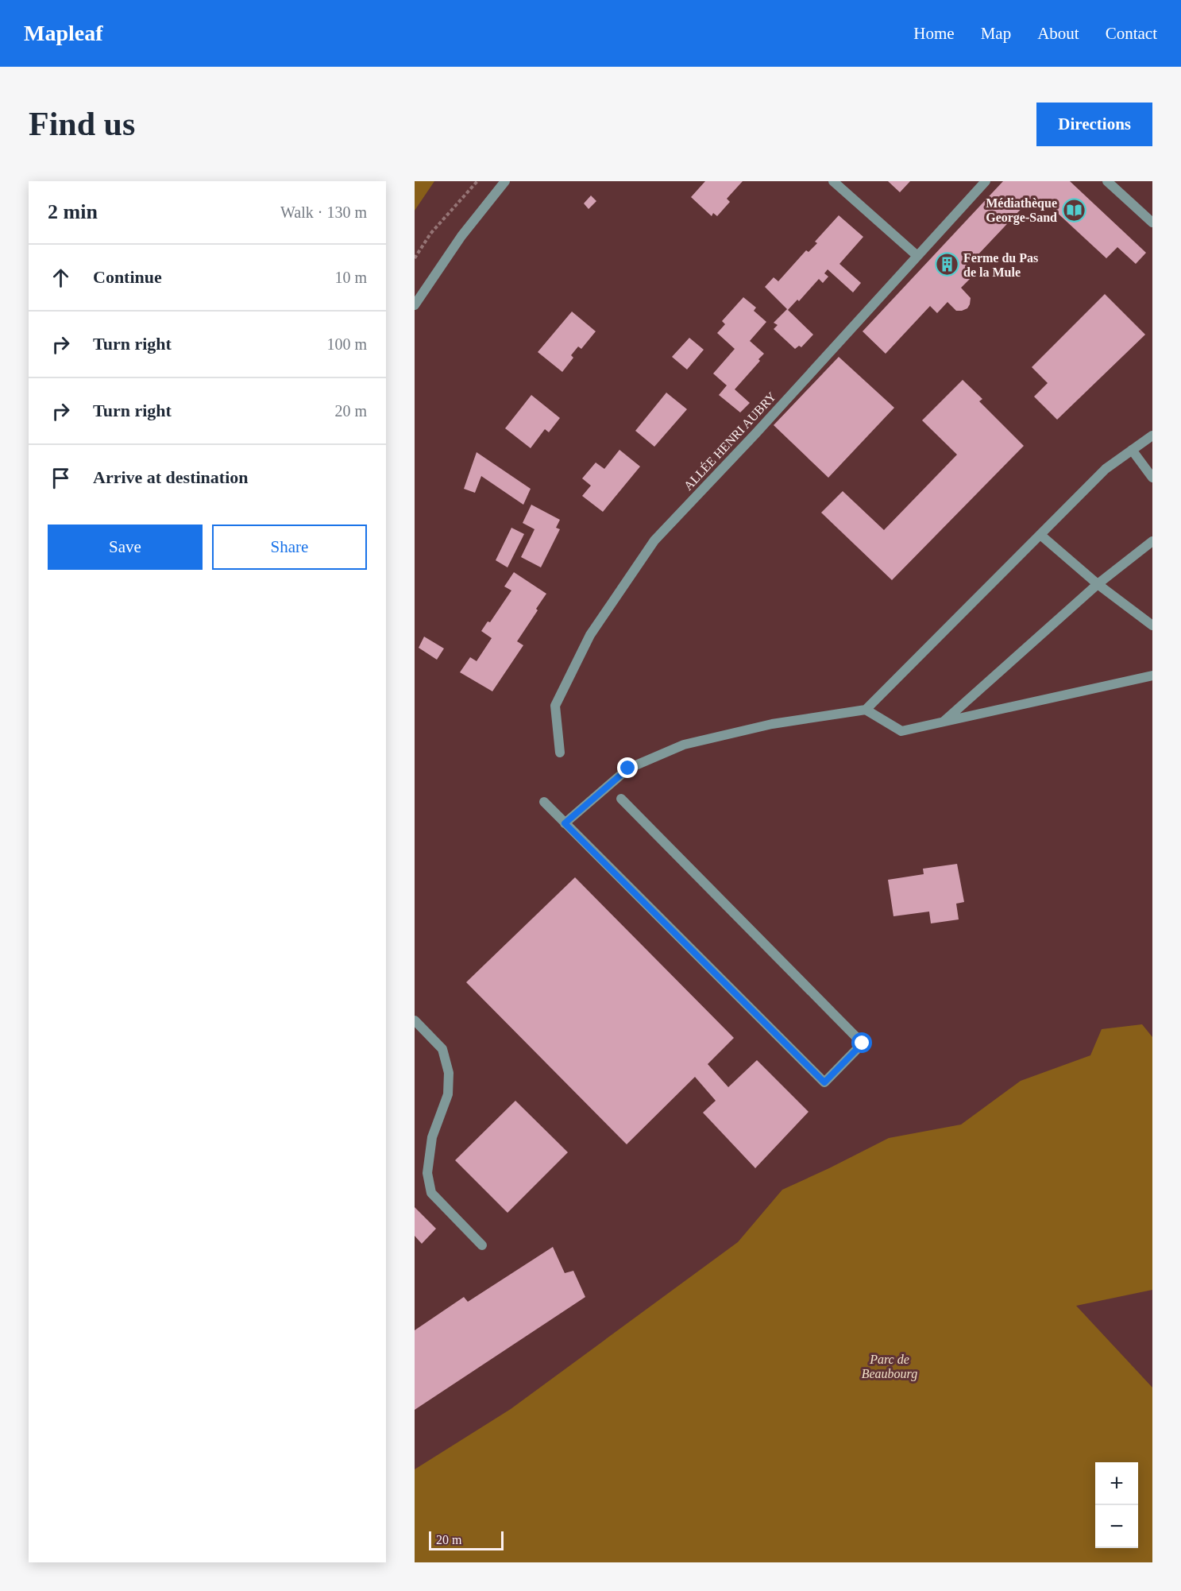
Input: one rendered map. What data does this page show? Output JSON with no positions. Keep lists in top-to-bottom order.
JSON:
{
  "streets": {
    "street": ["ALLÉE HENRI AUBRY"]
  },
  "parks": ["Parc de Beaubourg"],
  "places": {
    "library": ["Médiathèque George-Sand"],
    "building": ["Ferme du Pas de la Mule"]
  },
  "scale_bar": "20 m",
  "page": {
    "header": "Mapleaf",
    "nav": [
      "Home",
      "Map",
      "About",
      "Contact"
    ],
    "buttons": [
      "Directions",
      ["Save", "Share"]
    ],
    "title": "Find us",
    "heading": ["2 min", "Walk · 130 m"],
    "list": [
      ["Continue", "10 m"],
      ["Turn right", "100 m"],
      ["Turn right", "20 m"],
      "Arrive at destination"
    ],
    "map_buttons": ["+", "−"],
    "scale": "20 m"
  }
}
